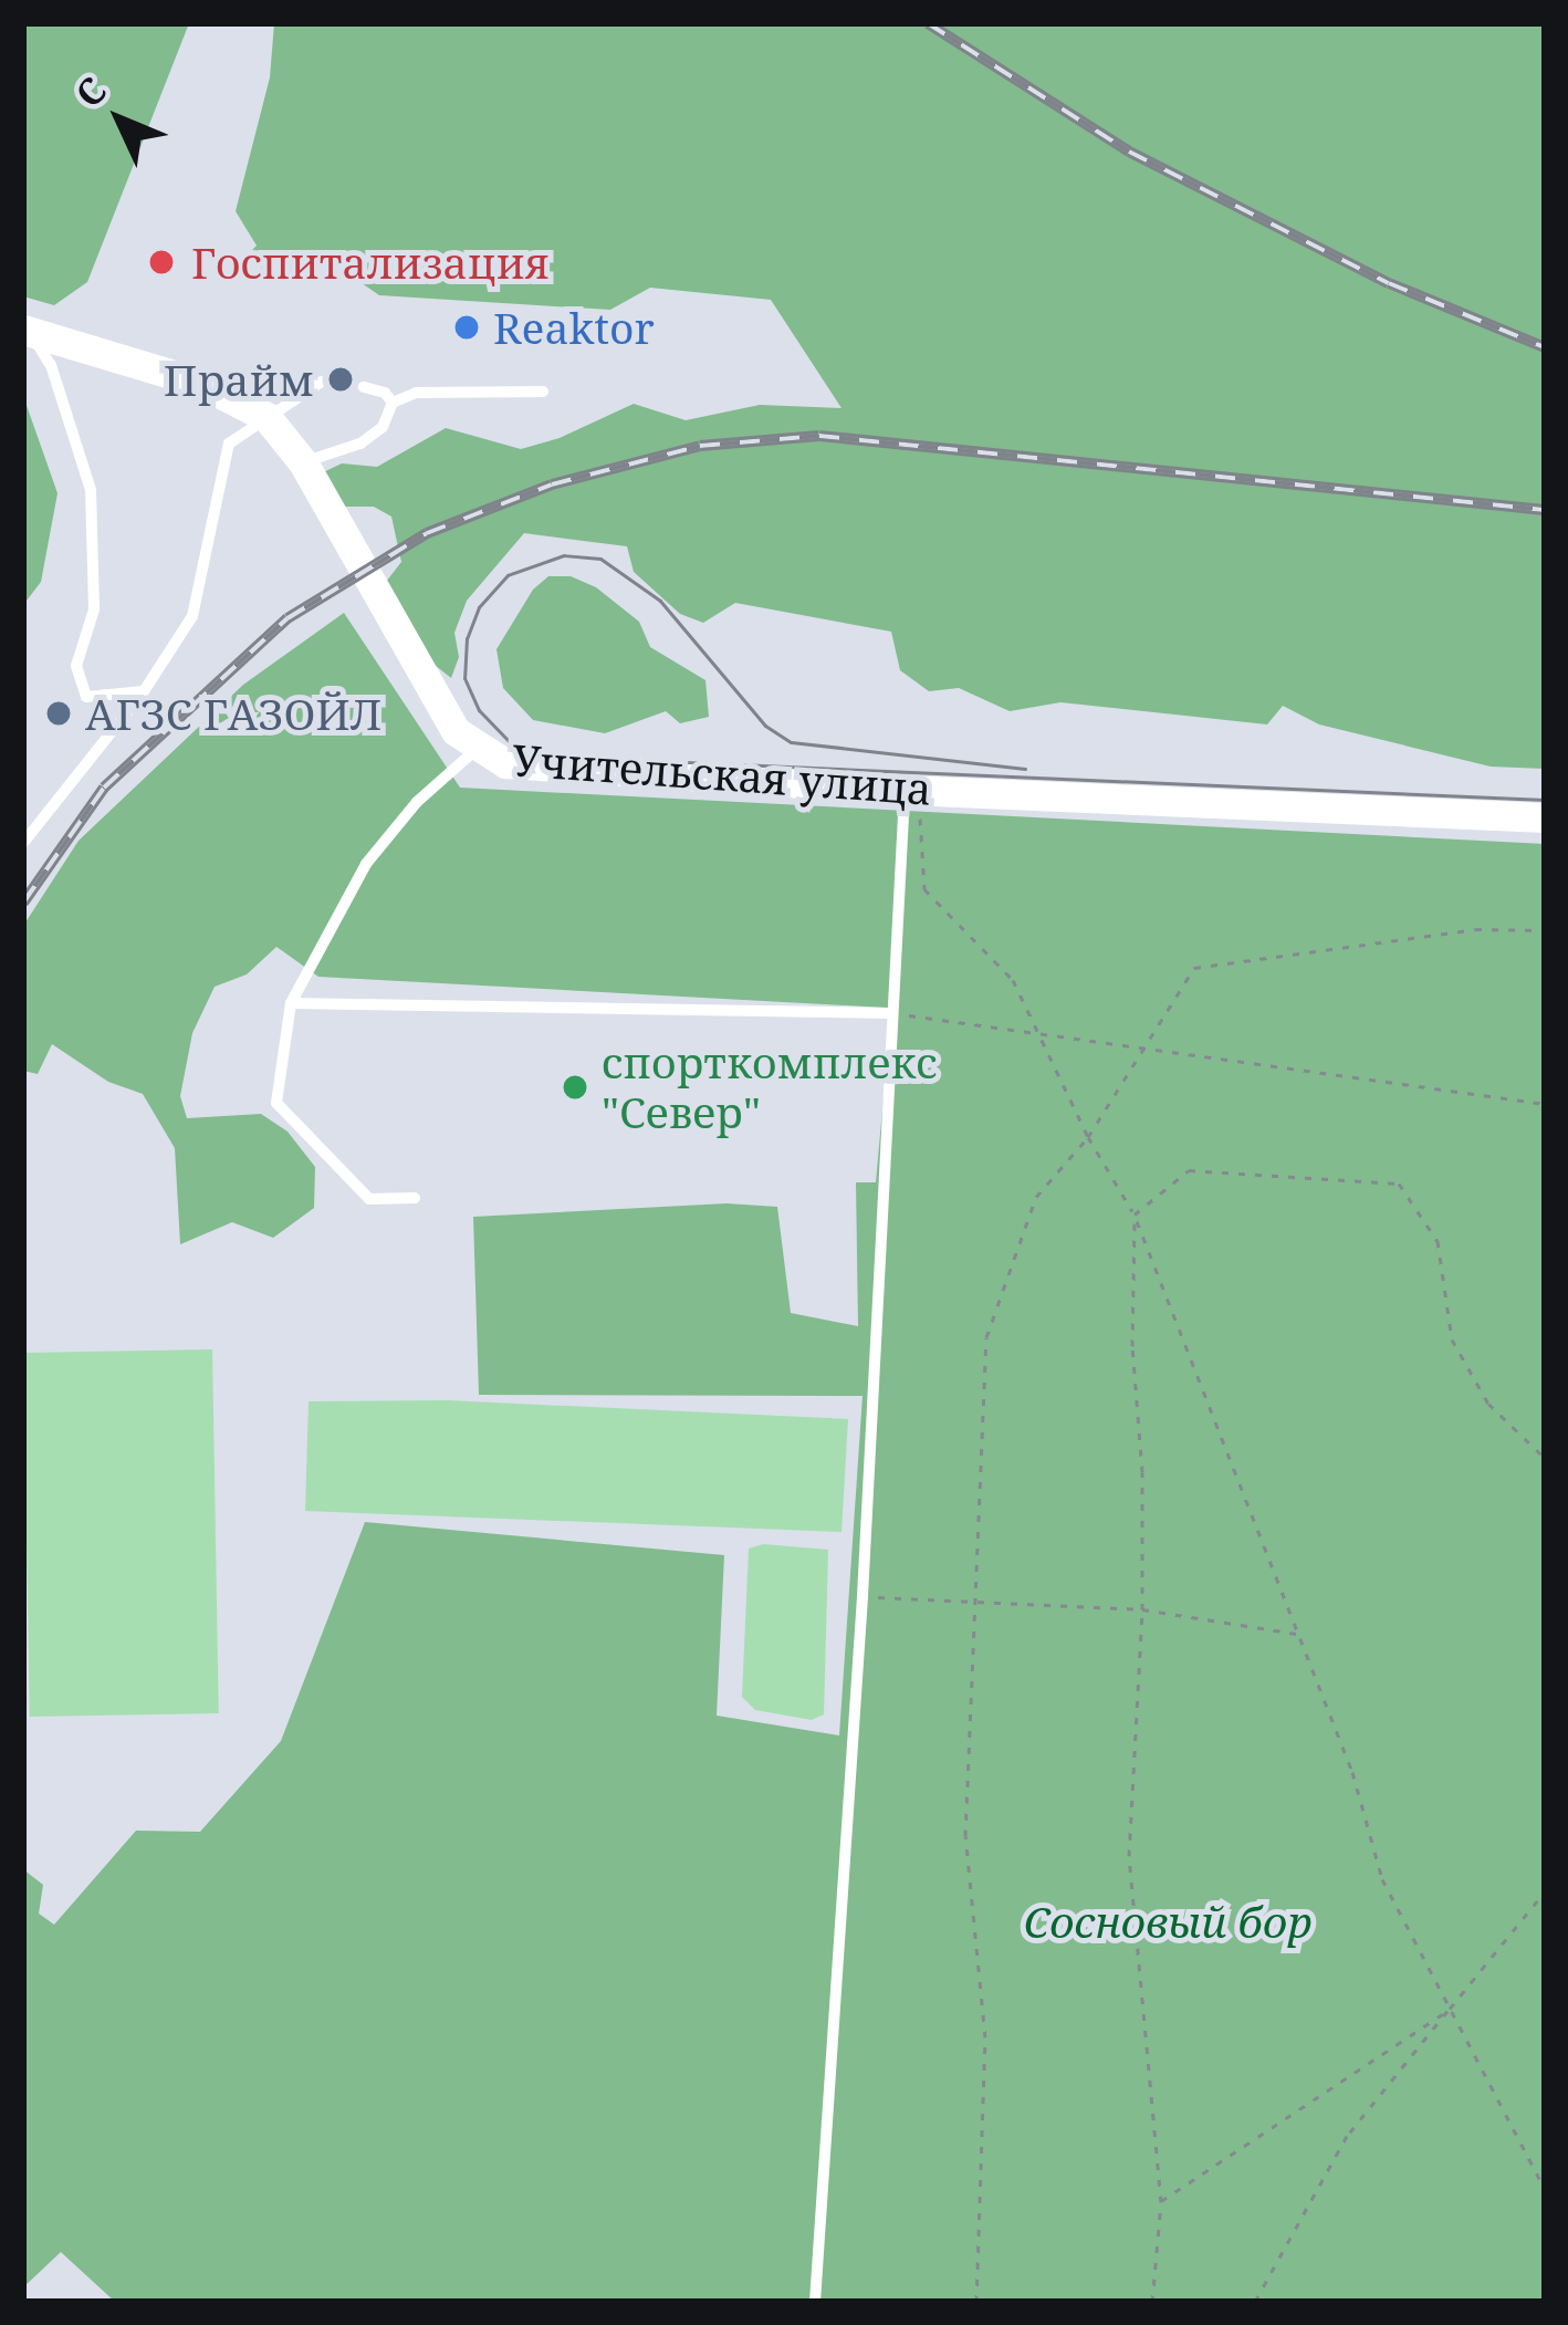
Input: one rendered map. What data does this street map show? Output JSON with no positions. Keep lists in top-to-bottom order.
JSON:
{
  "streets": {
    "main road": ["Учительская улица"]
  },
  "parks": ["Сосновый бор"],
  "places": [
    "Госпитализация",
    "Reaktor",
    "Прайм",
    "АГЗС ГАЗОЙЛ",
    "спорткомплекс \"Север\""
  ],
  "north": "top left"
}
